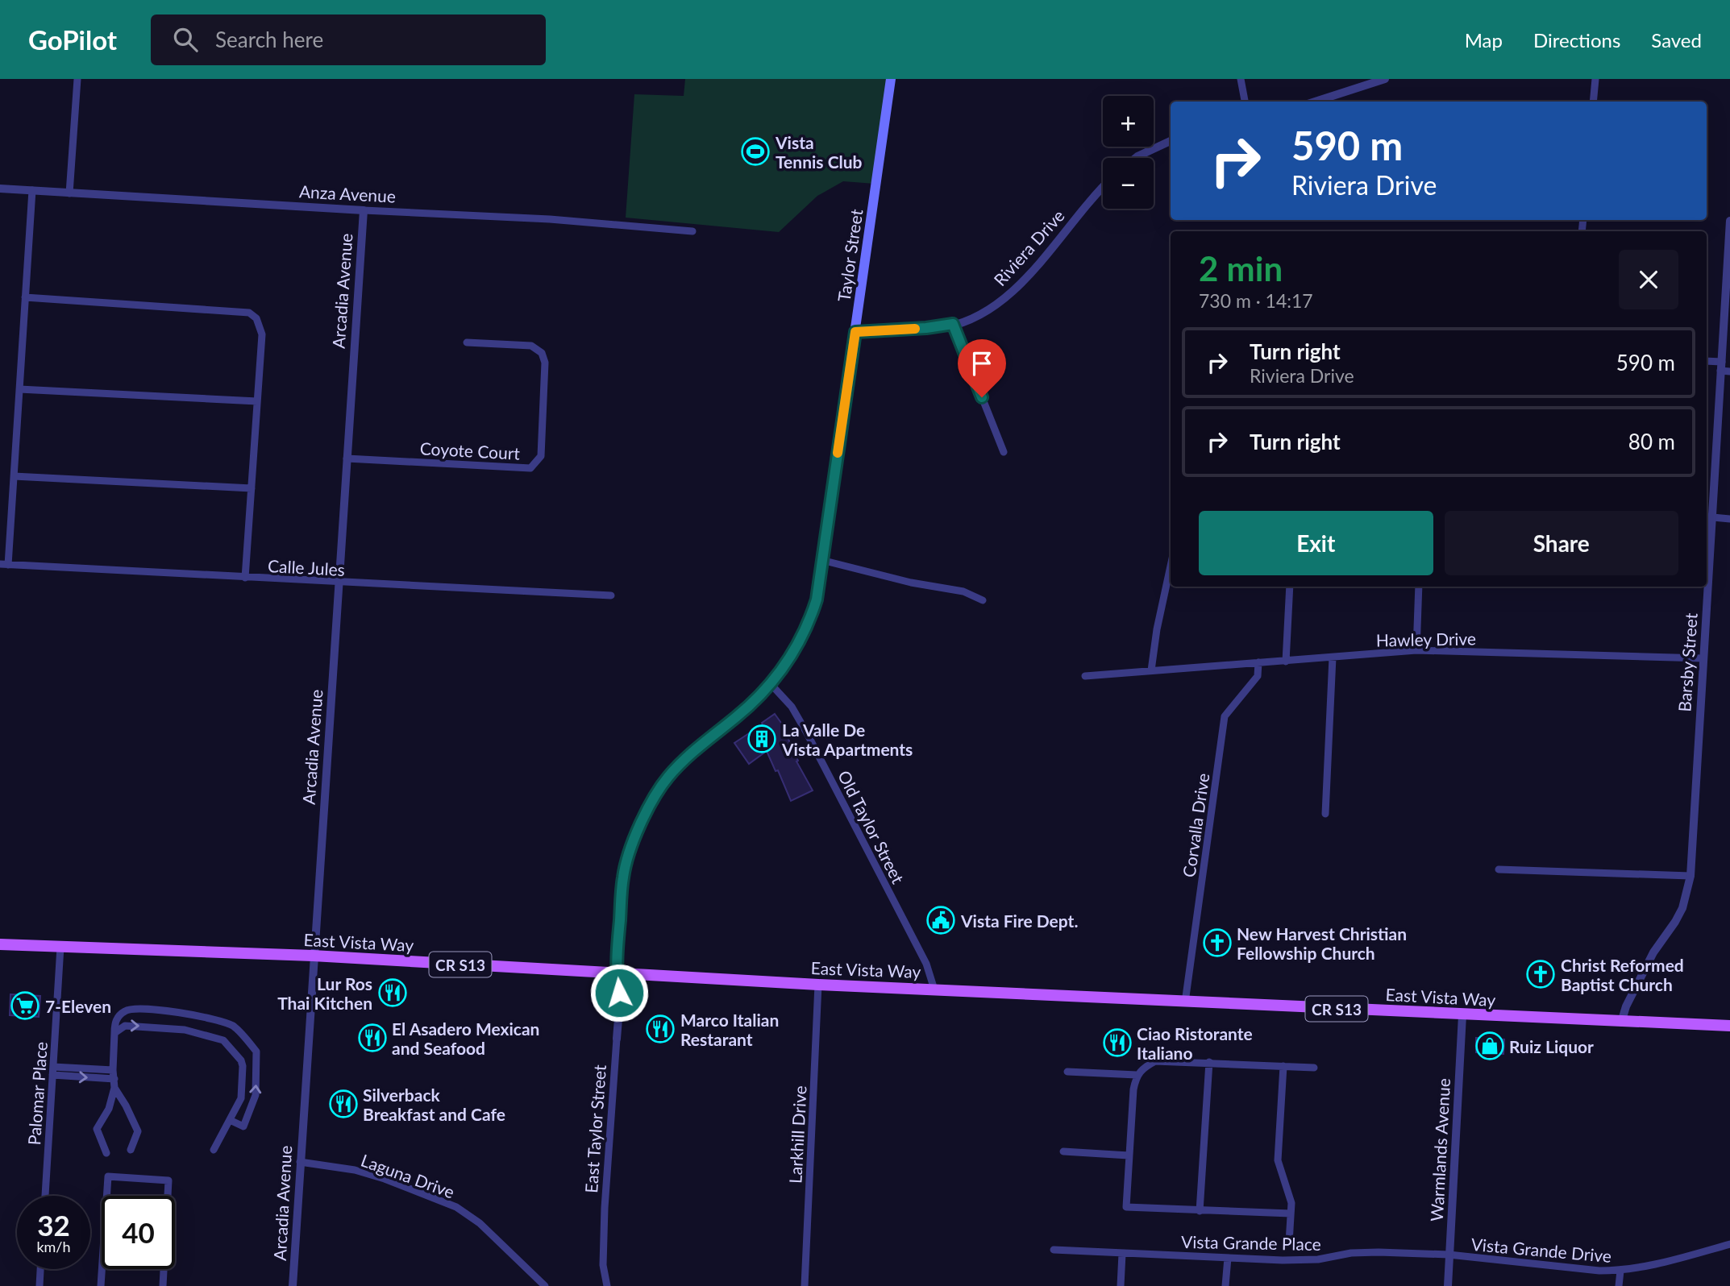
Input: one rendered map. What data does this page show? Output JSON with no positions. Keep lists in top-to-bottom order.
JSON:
{
  "streets": {
    "main road": ["Taylor Street", "East Vista Way", "CR S13"],
    "street": [
      "Anza Avenue",
      "Riviera Drive",
      "Arcadia Avenue",
      "Coyote Court",
      "Calle Jules",
      "Hawley Drive",
      "Barsby Street",
      "Corvalla Drive",
      "Old Taylor Street",
      "Palomar Place",
      "East Taylor Street",
      "Larkhill Drive",
      "Warmlands Avenue",
      "Laguna Drive",
      "Vista Grande Place",
      "Vista Grande Drive"
    ]
  },
  "crossings": [
    ["Anza Avenue", "Arcadia Avenue"],
    ["Riviera Drive", "Taylor Street"],
    ["Taylor Street", "Old Taylor Street"],
    ["Taylor Street", "East Vista Way"],
    ["Taylor Street", "East Taylor Street"],
    ["Arcadia Avenue", "Coyote Court"],
    ["Arcadia Avenue", "Calle Jules"],
    ["Arcadia Avenue", "East Vista Way"],
    ["Arcadia Avenue", "Laguna Drive"],
    ["Hawley Drive", "Barsby Street"],
    ["Hawley Drive", "Corvalla Drive"],
    ["Barsby Street", "East Vista Way"],
    ["Corvalla Drive", "East Vista Way"],
    ["Old Taylor Street", "East Vista Way"],
    ["East Vista Way", "Palomar Place"],
    ["East Vista Way", "East Taylor Street"],
    ["East Vista Way", "Larkhill Drive"],
    ["East Vista Way", "Warmlands Avenue"],
    ["Warmlands Avenue", "Vista Grande Place"],
    ["Warmlands Avenue", "Vista Grande Drive"],
    ["Vista Grande Place", "Vista Grande Drive"]
  ],
  "places": {
    "sports": ["Vista Tennis Club"],
    "building": ["La Valle De Vista Apartments"],
    "public building": ["Vista Fire Dept."],
    "church": ["New Harvest Christian Fellowship Church", "Christ Reformed Baptist Church"],
    "restaurant": [
      "Lur Ros Thai Kitchen",
      "Marco Italian Restarant",
      "El Asadero Mexican and Seafood",
      "Ciao Ristorante Italiano",
      "Silverback Breakfast and Cafe"
    ],
    "supermarket": ["7-Eleven"],
    "shop": ["Ruiz Liquor"]
  },
  "page": {
    "header": "GoPilot",
    "search": "Search here",
    "nav": ["Map", "Directions", "Saved"],
    "map_buttons": ["+", "−"],
    "turn": ["590 m", "Riviera Drive"],
    "heading": ["2 min", "730 m · 14:17"],
    "list": [
      {
        "name": "Turn right",
        "note": "Riviera Drive",
        "value": "590 m"
      },
      {
        "name": "Turn right",
        "value": "80 m"
      }
    ],
    "buttons": ["Exit", "Share"],
    "speed": "32 km/h",
    "limit": "40"
  }
}
